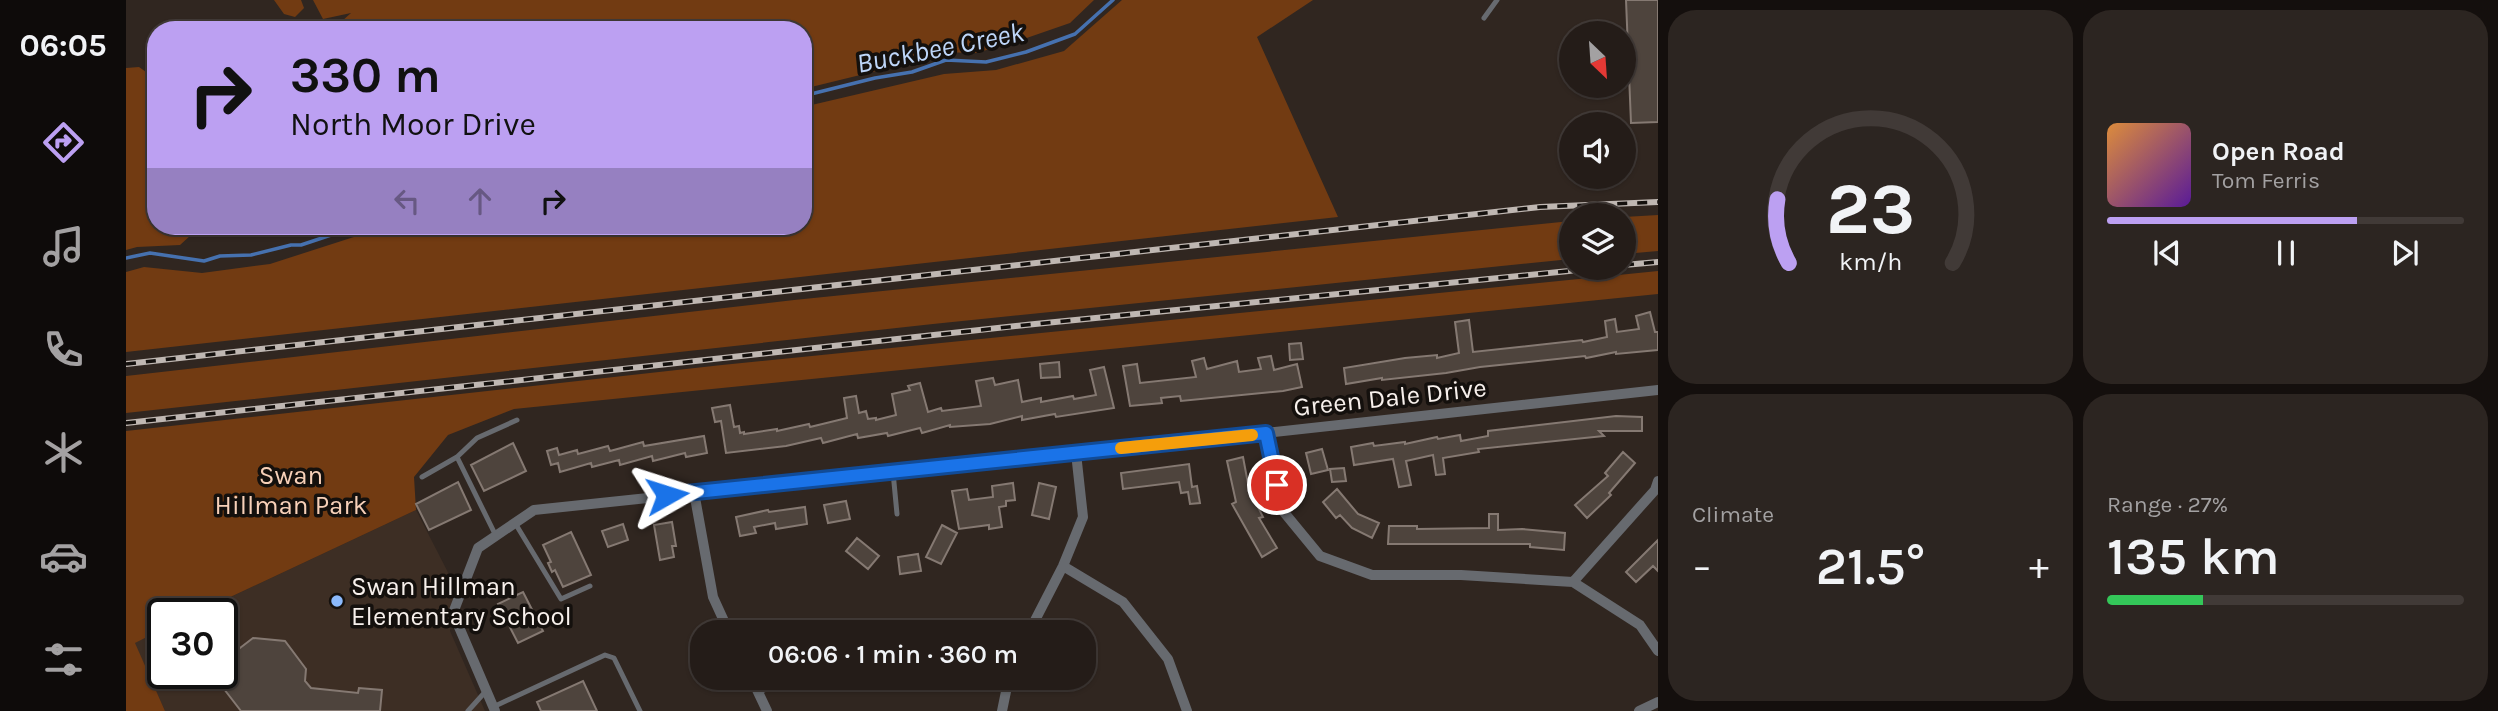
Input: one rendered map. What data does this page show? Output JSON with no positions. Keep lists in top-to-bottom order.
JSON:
{
  "streets": {
    "street": ["Green Dale Drive"]
  },
  "water": ["Buckbee Creek"],
  "parks": ["Swan Hillman Park"],
  "places": ["Swan Hillman Elementary School"],
  "north": "bottom right",
  "page": {
    "tabs": "06:05",
    "turn": ["330 m", "North Moor Drive"],
    "song": ["Open Road", "Tom Ferris"],
    "tile": [
      "Climate",
      ["Range · 27%", "135 km"]
    ],
    "heat": ["−", "21.5°", "+"],
    "limit": "30",
    "trip": "06:06 · 1 min · 360 m",
    "gauge": ["23", "km/h"]
  }
}
